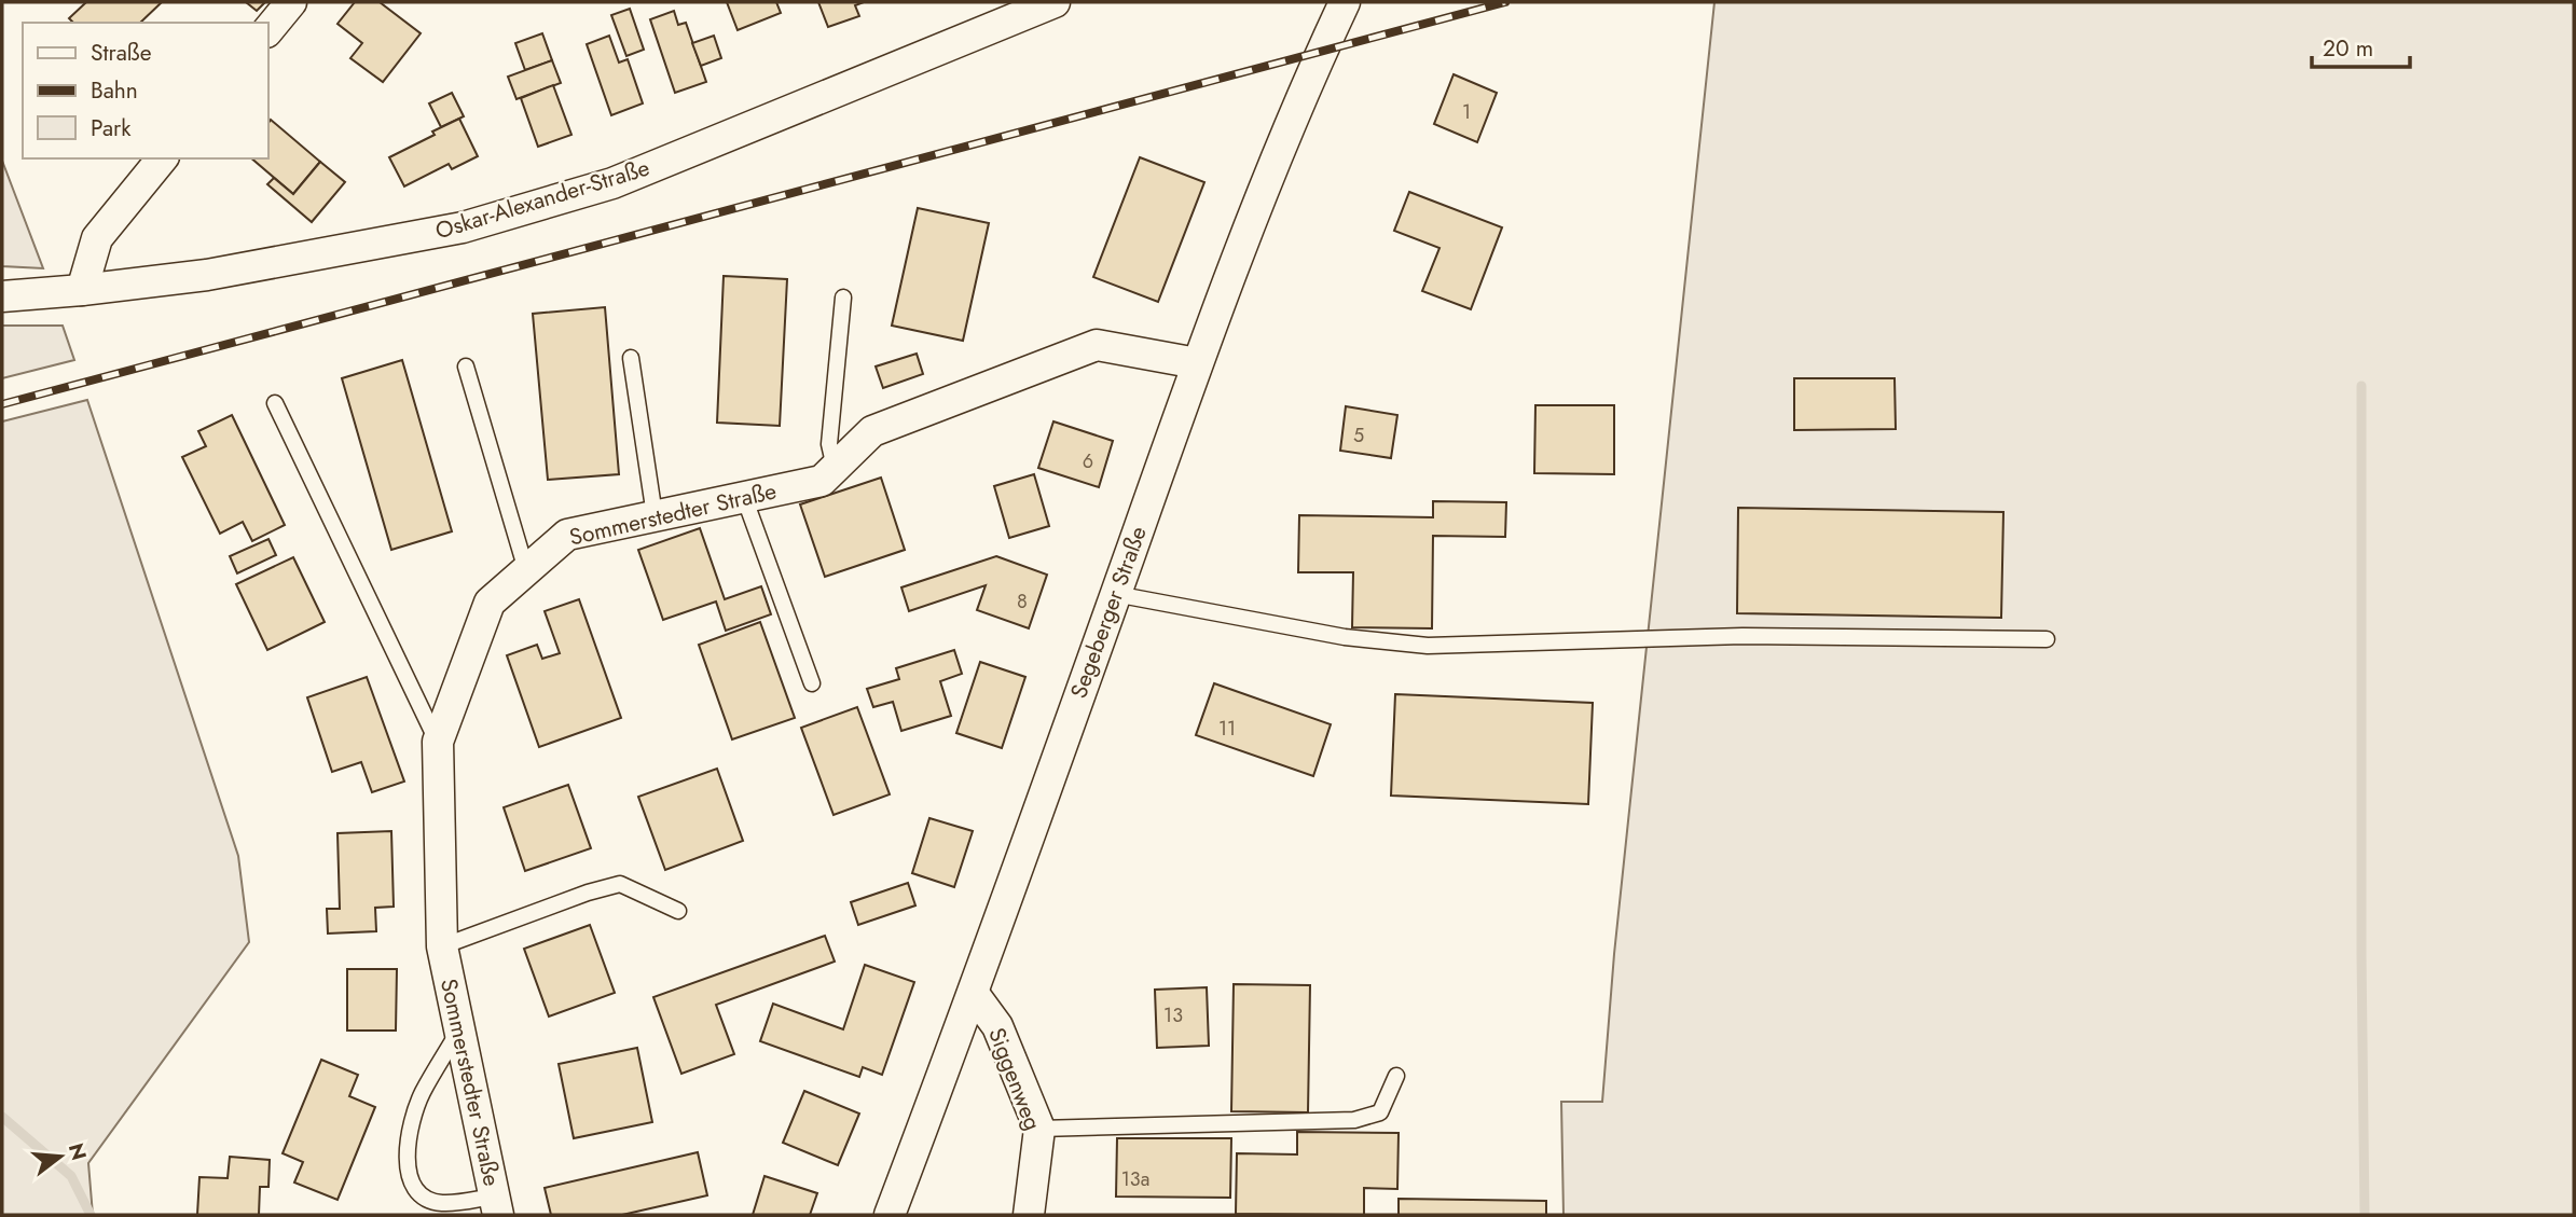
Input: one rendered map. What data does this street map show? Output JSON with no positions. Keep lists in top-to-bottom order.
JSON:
{
  "streets": {
    "street": [
      "Oskar-Alexander-Straße",
      "Sommerstedter Straße",
      "Segeberger Straße",
      "Siggenweg"
    ]
  },
  "crossings": [
    ["Sommerstedter Straße", "Segeberger Straße"],
    ["Segeberger Straße", "Siggenweg"]
  ],
  "house_numbers": [
    "1",
    "5",
    "6",
    "8",
    "11",
    "13",
    "13a"
  ],
  "legend": ["Straße", "Bahn", "Park"],
  "scale_bar": "20 m",
  "north": "right"
}
